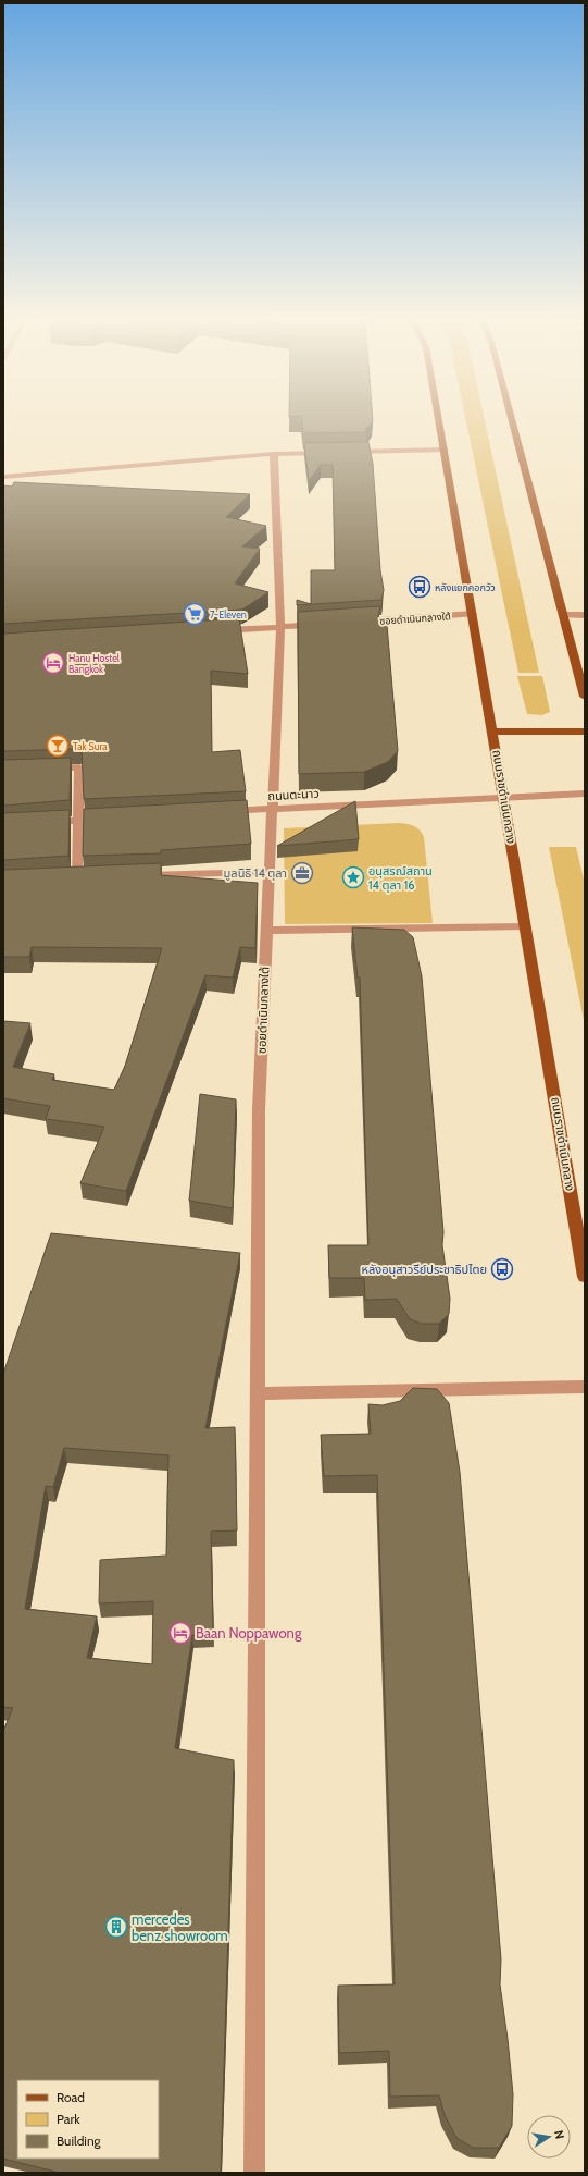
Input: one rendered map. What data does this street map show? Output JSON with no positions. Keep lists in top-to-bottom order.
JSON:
{
  "streets": {
    "main road": ["ถนนราชดำเนินกลาง"],
    "street": ["ซอยดำเนินกลางใต้", "ถนนตะนาว"]
  },
  "crossings": [
    ["ซอยดำเนินกลางใต้", "ถนนตะนาว"],
    ["ซอยดำเนินกลางใต้", "ถนนราชดำเนินกลาง"],
    ["ถนนตะนาว", "ถนนราชดำเนินกลาง"]
  ],
  "places": {
    "bus stop": ["หลังแยกคอกวัว", "หลังอนุสาวรีย์ประชาธิปไตย"],
    "supermarket": ["7-Eleven"],
    "hotel": ["Hanu Hostel Bangkok", "Baan Noppawong"],
    "bar": ["Tak Sura"],
    "office": ["มูลนิธิ 14 ตุลา"],
    "place": ["อนุสรณ์สถาน 14 ตุลา 16"],
    "building": ["mercedes benz showroom"]
  },
  "legend": ["Road", "Park", "Building"],
  "north": "right"
}
